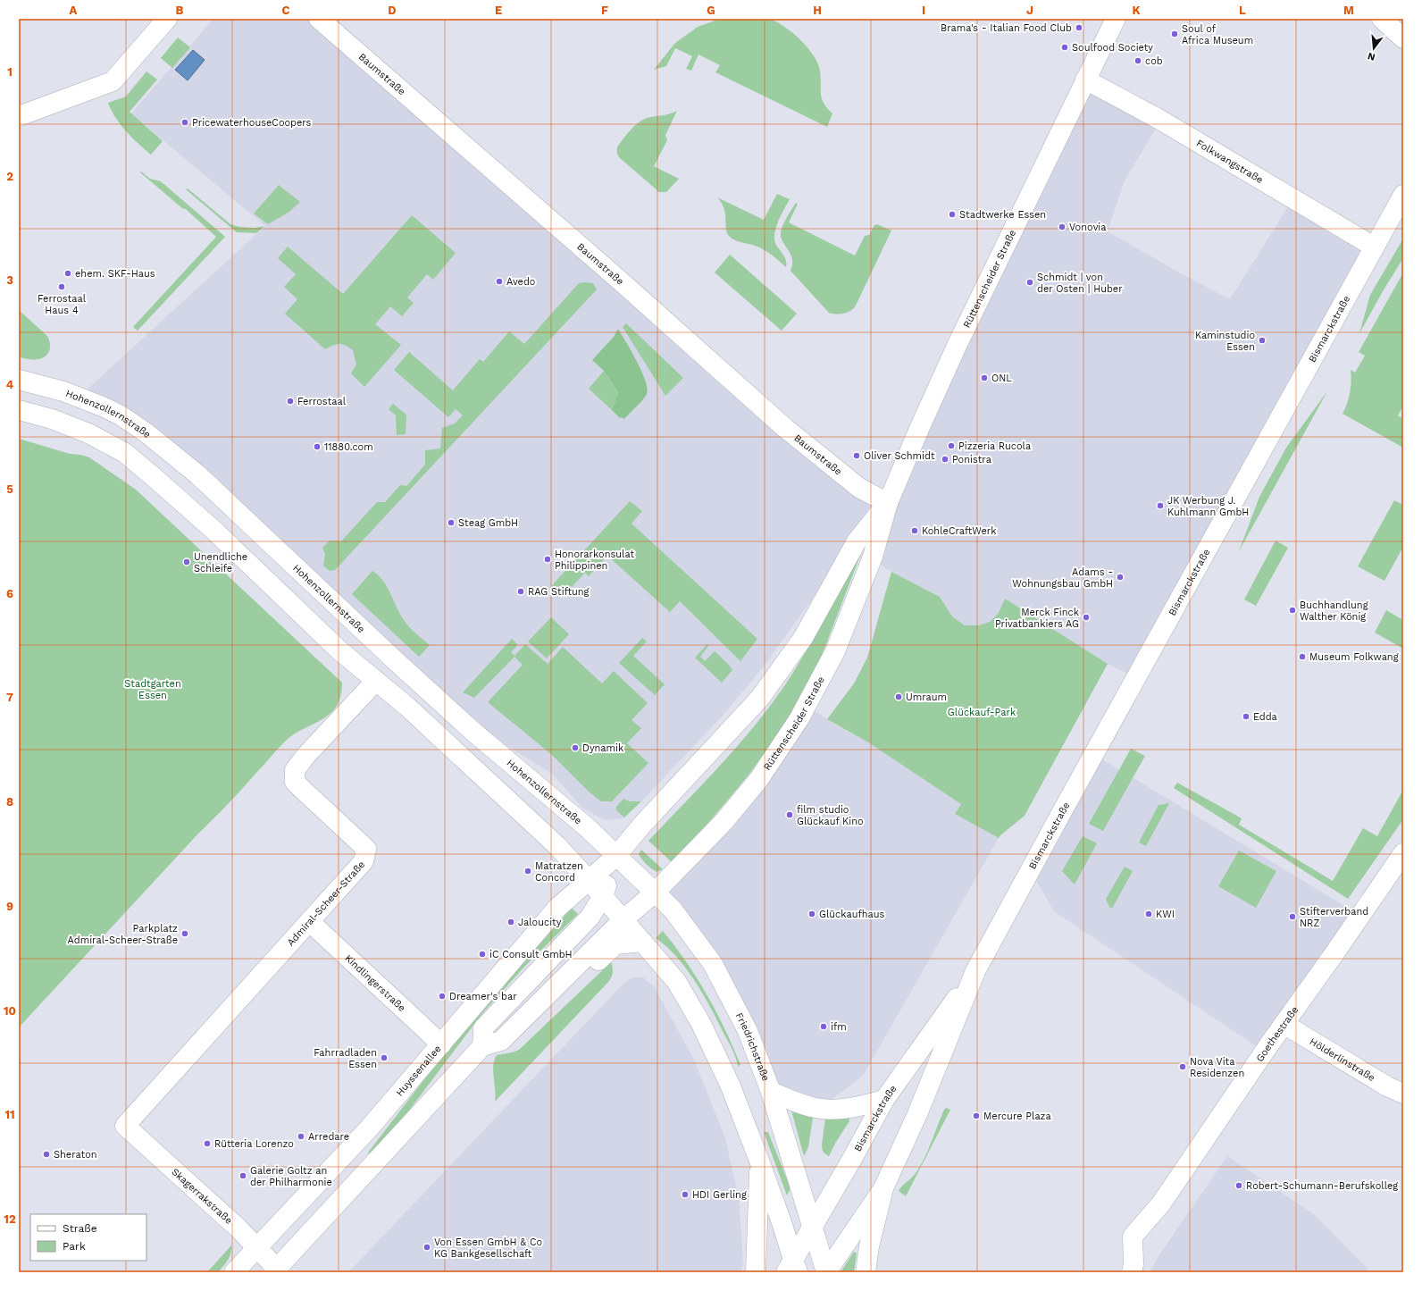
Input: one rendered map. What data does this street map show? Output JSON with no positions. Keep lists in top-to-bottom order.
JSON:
{
  "streets": {
    "street": [
      "Baumstraße",
      "Folkwangstraße",
      "Rüttenscheider Straße",
      "Bismarckstraße",
      "Hohenzollernstraße",
      "Admiral-Scheer-Straße",
      "Kindlingerstraße",
      "Goethestraße",
      "Friedrichstraße",
      "Hölderlinstraße",
      "Huyssenallee",
      "Skagerrakstraße"
    ]
  },
  "crossings": [
    ["Baumstraße", "Rüttenscheider Straße"],
    ["Folkwangstraße", "Rüttenscheider Straße"],
    ["Folkwangstraße", "Bismarckstraße"],
    ["Rüttenscheider Straße", "Hohenzollernstraße"],
    ["Rüttenscheider Straße", "Friedrichstraße"],
    ["Rüttenscheider Straße", "Huyssenallee"],
    ["Bismarckstraße", "Friedrichstraße"],
    ["Hohenzollernstraße", "Friedrichstraße"],
    ["Hohenzollernstraße", "Huyssenallee"],
    ["Admiral-Scheer-Straße", "Kindlingerstraße"],
    ["Admiral-Scheer-Straße", "Skagerrakstraße"],
    ["Kindlingerstraße", "Huyssenallee"],
    ["Goethestraße", "Hölderlinstraße"],
    ["Friedrichstraße", "Huyssenallee"],
    ["Huyssenallee", "Skagerrakstraße"]
  ],
  "parks": ["Stadtgarten Essen", "Glückauf-Park"],
  "places": [
    "Brama's - Italian Food Club",
    "Soul of Africa Museum",
    "Soulfood Society",
    "cob",
    "PricewaterhouseCoopers",
    "Stadtwerke Essen",
    "Vonovia",
    "ehem. SKF-Haus",
    "Avedo",
    "Schmidt | von der Osten | Huber",
    "Ferrostaal Haus 4",
    "Kaminstudio Essen",
    "ONL",
    "Ferrostaal",
    "Pizzeria Rucola",
    "11880.com",
    "Oliver Schmidt",
    "Ponistra",
    "JK Werbung J. Kuhlmann GmbH",
    "Steag GmbH",
    "KohleCraftWerk",
    "Honorarkonsulat Philippinen",
    "Unendliche Schleife",
    "Adams - Wohnungsbau GmbH",
    "RAG Stiftung",
    "Buchhandlung Walther König",
    "Merck Finck Privatbankiers AG",
    "Museum Folkwang",
    "Umraum",
    "Edda",
    "Dynamik",
    "film studio Glückauf Kino",
    "Matratzen Concord",
    "Glückaufhaus",
    "KWI",
    "Stifterverband NRZ",
    "Jaloucity",
    "Parkplatz Admiral-Scheer-Straße",
    "iC Consult GmbH",
    "Dreamer's bar",
    "ifm",
    "Fahrradladen Essen",
    "Nova Vita Residenzen",
    "Mercure Plaza",
    "Arredare",
    "Rütteria Lorenzo",
    "Sheraton",
    "Galerie Goltz an der Philharmonie",
    "Robert-Schumann-Berufskolleg",
    "HDI Gerling",
    "Von Essen GmbH & Co KG Bankgesellschaft"
  ],
  "legend": ["Straße", "Park"],
  "north": "bottom",
  "grid": {
    "columns": [
      "A",
      "B",
      "C",
      "D",
      "E",
      "F",
      "G",
      "H",
      "I",
      "J",
      "K",
      "L",
      "M"
    ],
    "rows": [
      "1",
      "2",
      "3",
      "4",
      "5",
      "6",
      "7",
      "8",
      "9",
      "10",
      "11",
      "12"
    ]
  }
}
